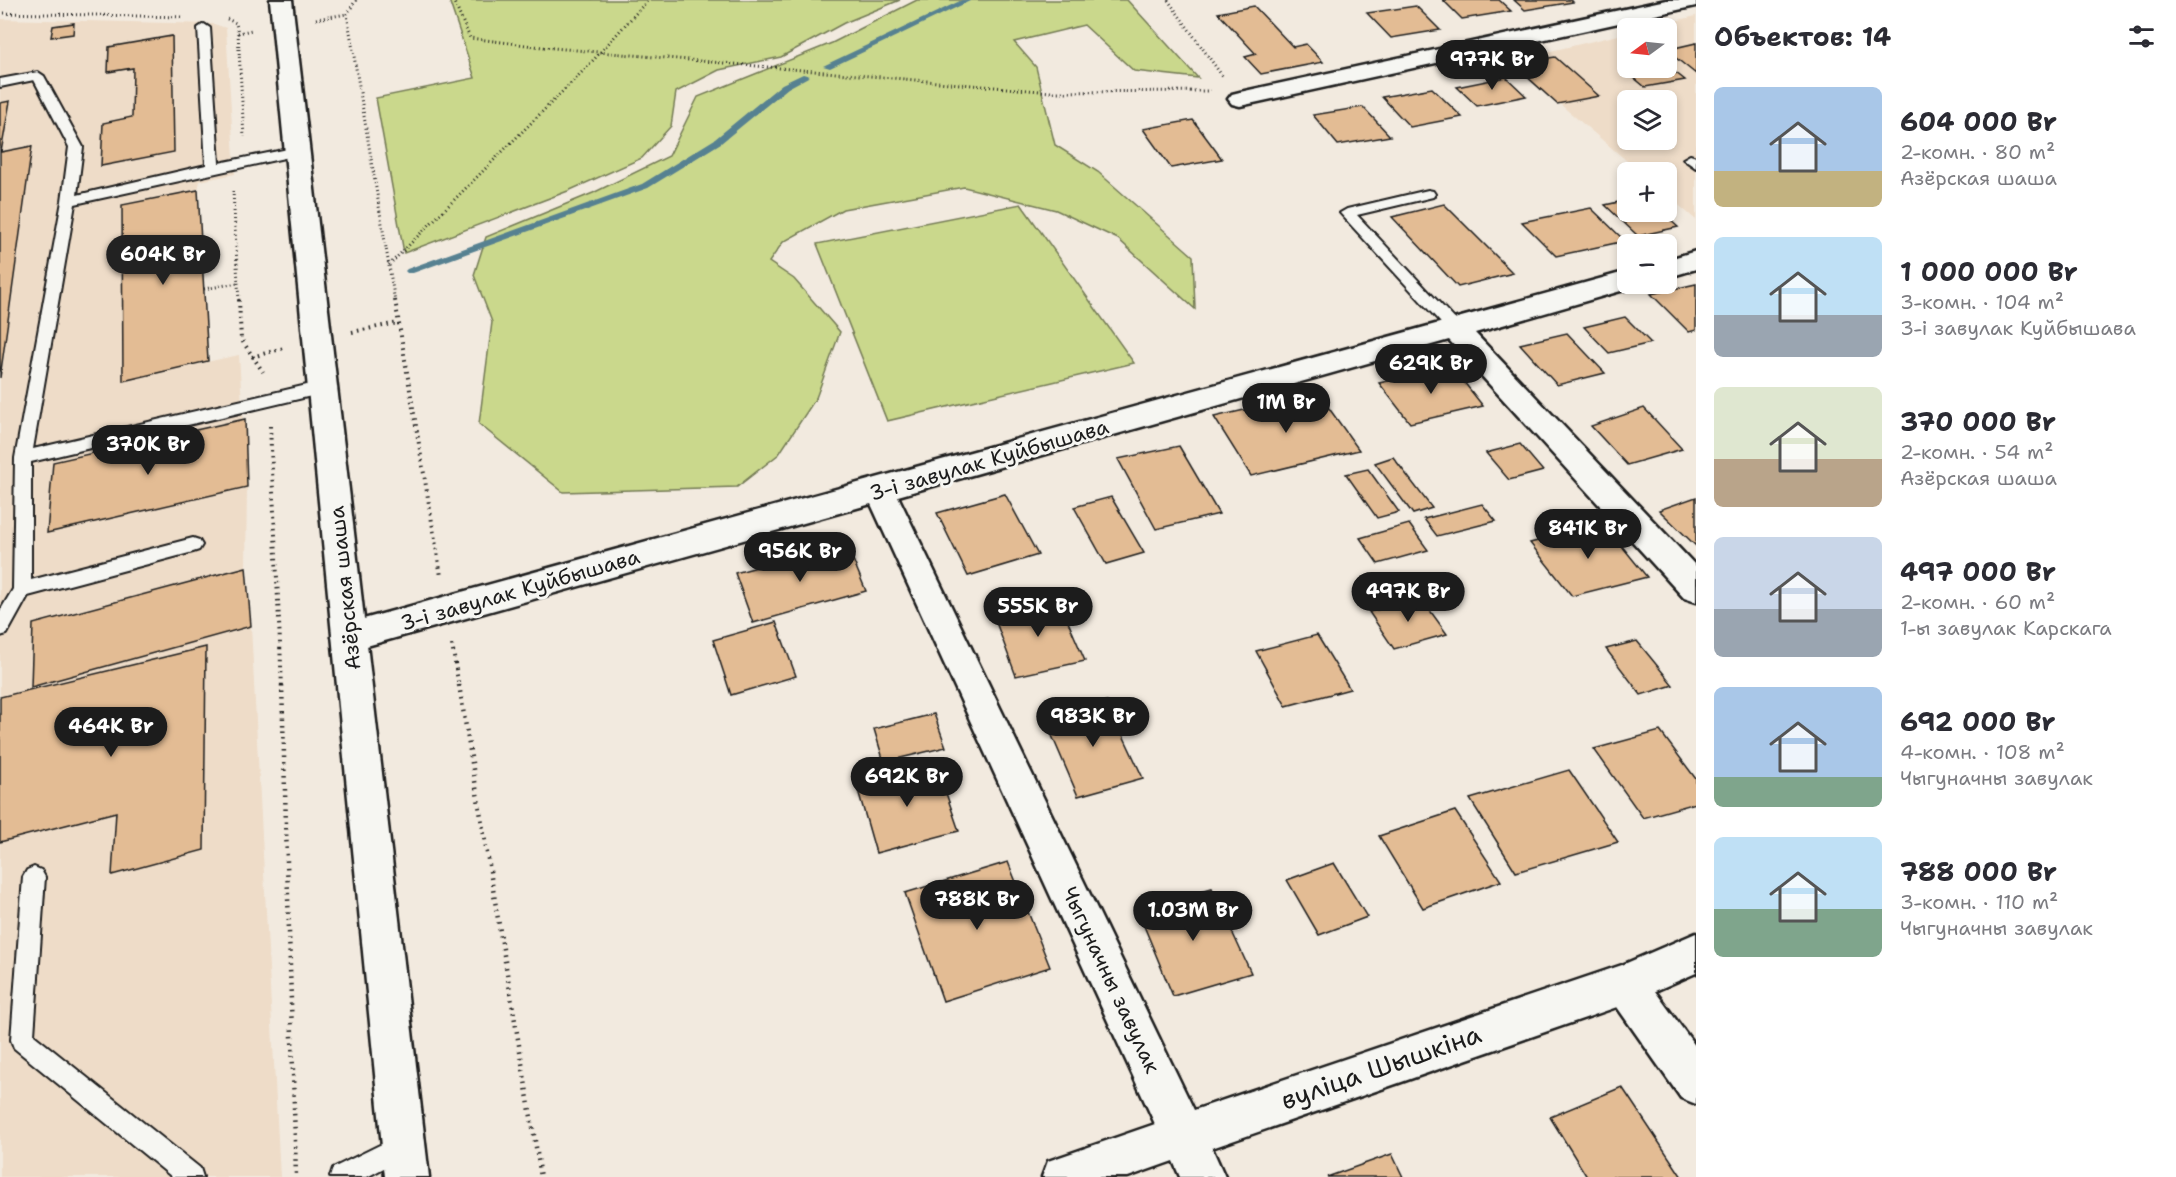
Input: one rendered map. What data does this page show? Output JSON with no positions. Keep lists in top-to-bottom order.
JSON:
{
  "streets": {
    "street": [
      "3-і завулак Куйбышава",
      "Азёрская шаша",
      "Чыгуначны завулак",
      "вуліца Шышкіна"
    ]
  },
  "crossings": [
    ["3-і завулак Куйбышава", "Азёрская шаша"],
    ["3-і завулак Куйбышава", "Чыгуначны завулак"],
    ["Чыгуначны завулак", "вуліца Шышкіна"]
  ],
  "north": "left",
  "page": {
    "heading": "Объектов: 14",
    "map_buttons": ["+", "−"],
    "price": [
      "977K Br",
      "604K Br",
      "629K Br",
      "1M Br",
      "370K Br",
      "841K Br",
      "956K Br",
      "497K Br",
      "555K Br",
      "983K Br",
      "464K Br",
      "692K Br",
      "788K Br",
      "1.03M Br"
    ],
    "list": [
      {
        "name": "604 000 Br",
        "note": "2-комн. · 80 m² · Азёрская шаша"
      },
      {
        "name": "1 000 000 Br",
        "note": "3-комн. · 104 m² · 3-і завулак Куйбышава"
      },
      {
        "name": "370 000 Br",
        "note": "2-комн. · 54 m² · Азёрская шаша"
      },
      {
        "name": "497 000 Br",
        "note": "2-комн. · 60 m² · 1-ы завулак Карскага"
      },
      {
        "name": "692 000 Br",
        "note": "4-комн. · 108 m² · Чыгуначны завулак"
      },
      {
        "name": "788 000 Br",
        "note": "3-комн. · 110 m² · Чыгуначны завулак"
      }
    ]
  }
}
